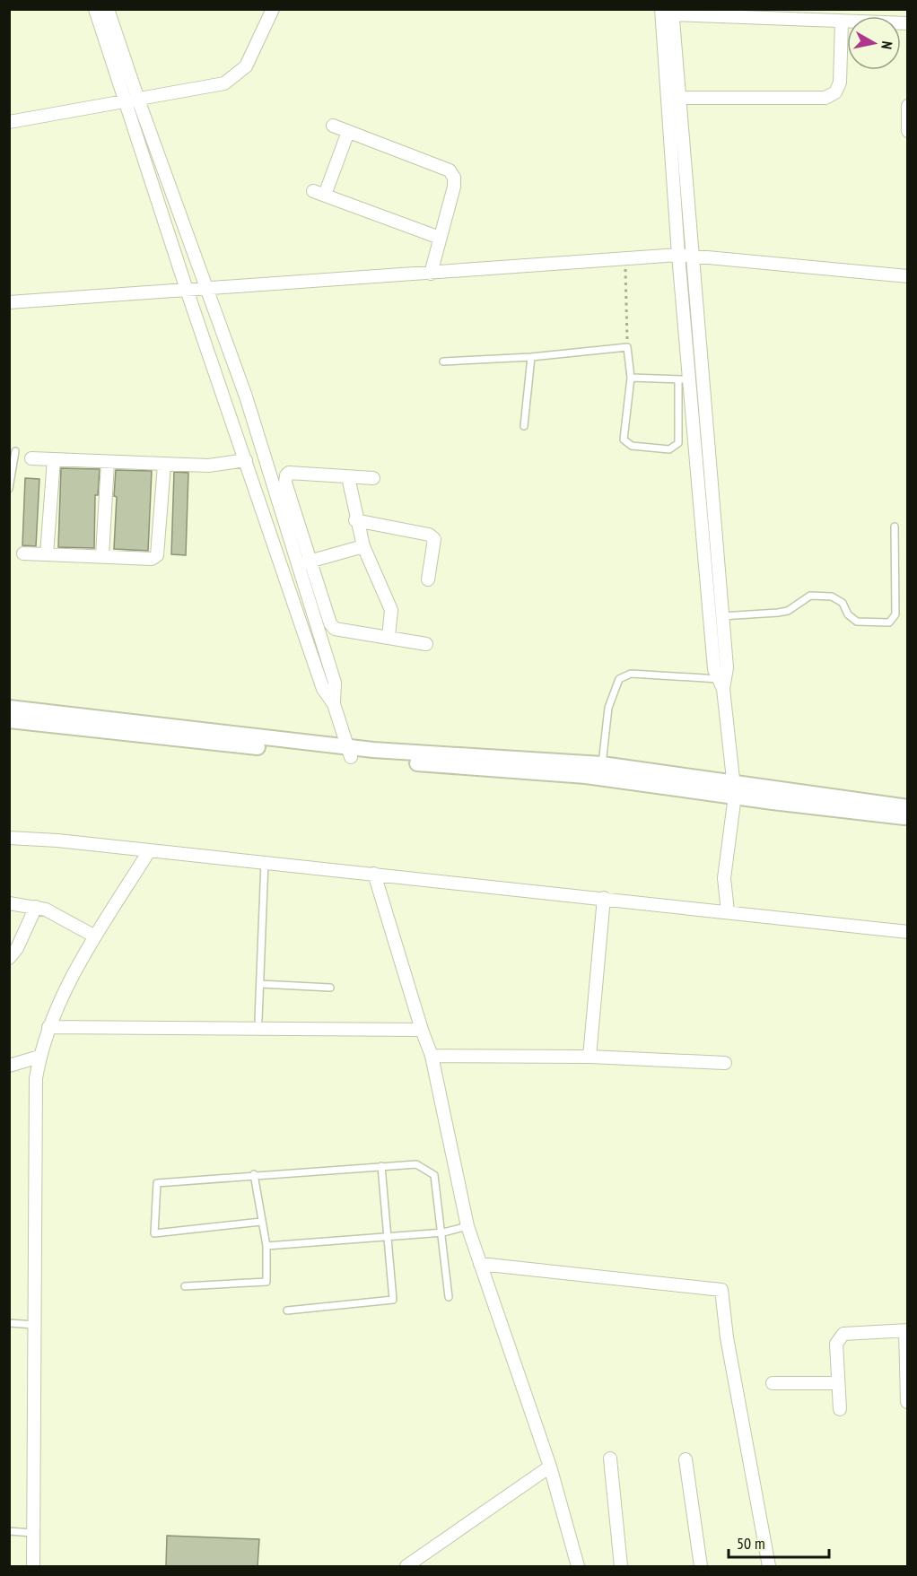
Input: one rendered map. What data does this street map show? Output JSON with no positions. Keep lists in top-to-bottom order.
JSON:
{
  "scale_bar": "50 m",
  "north": "right"
}
